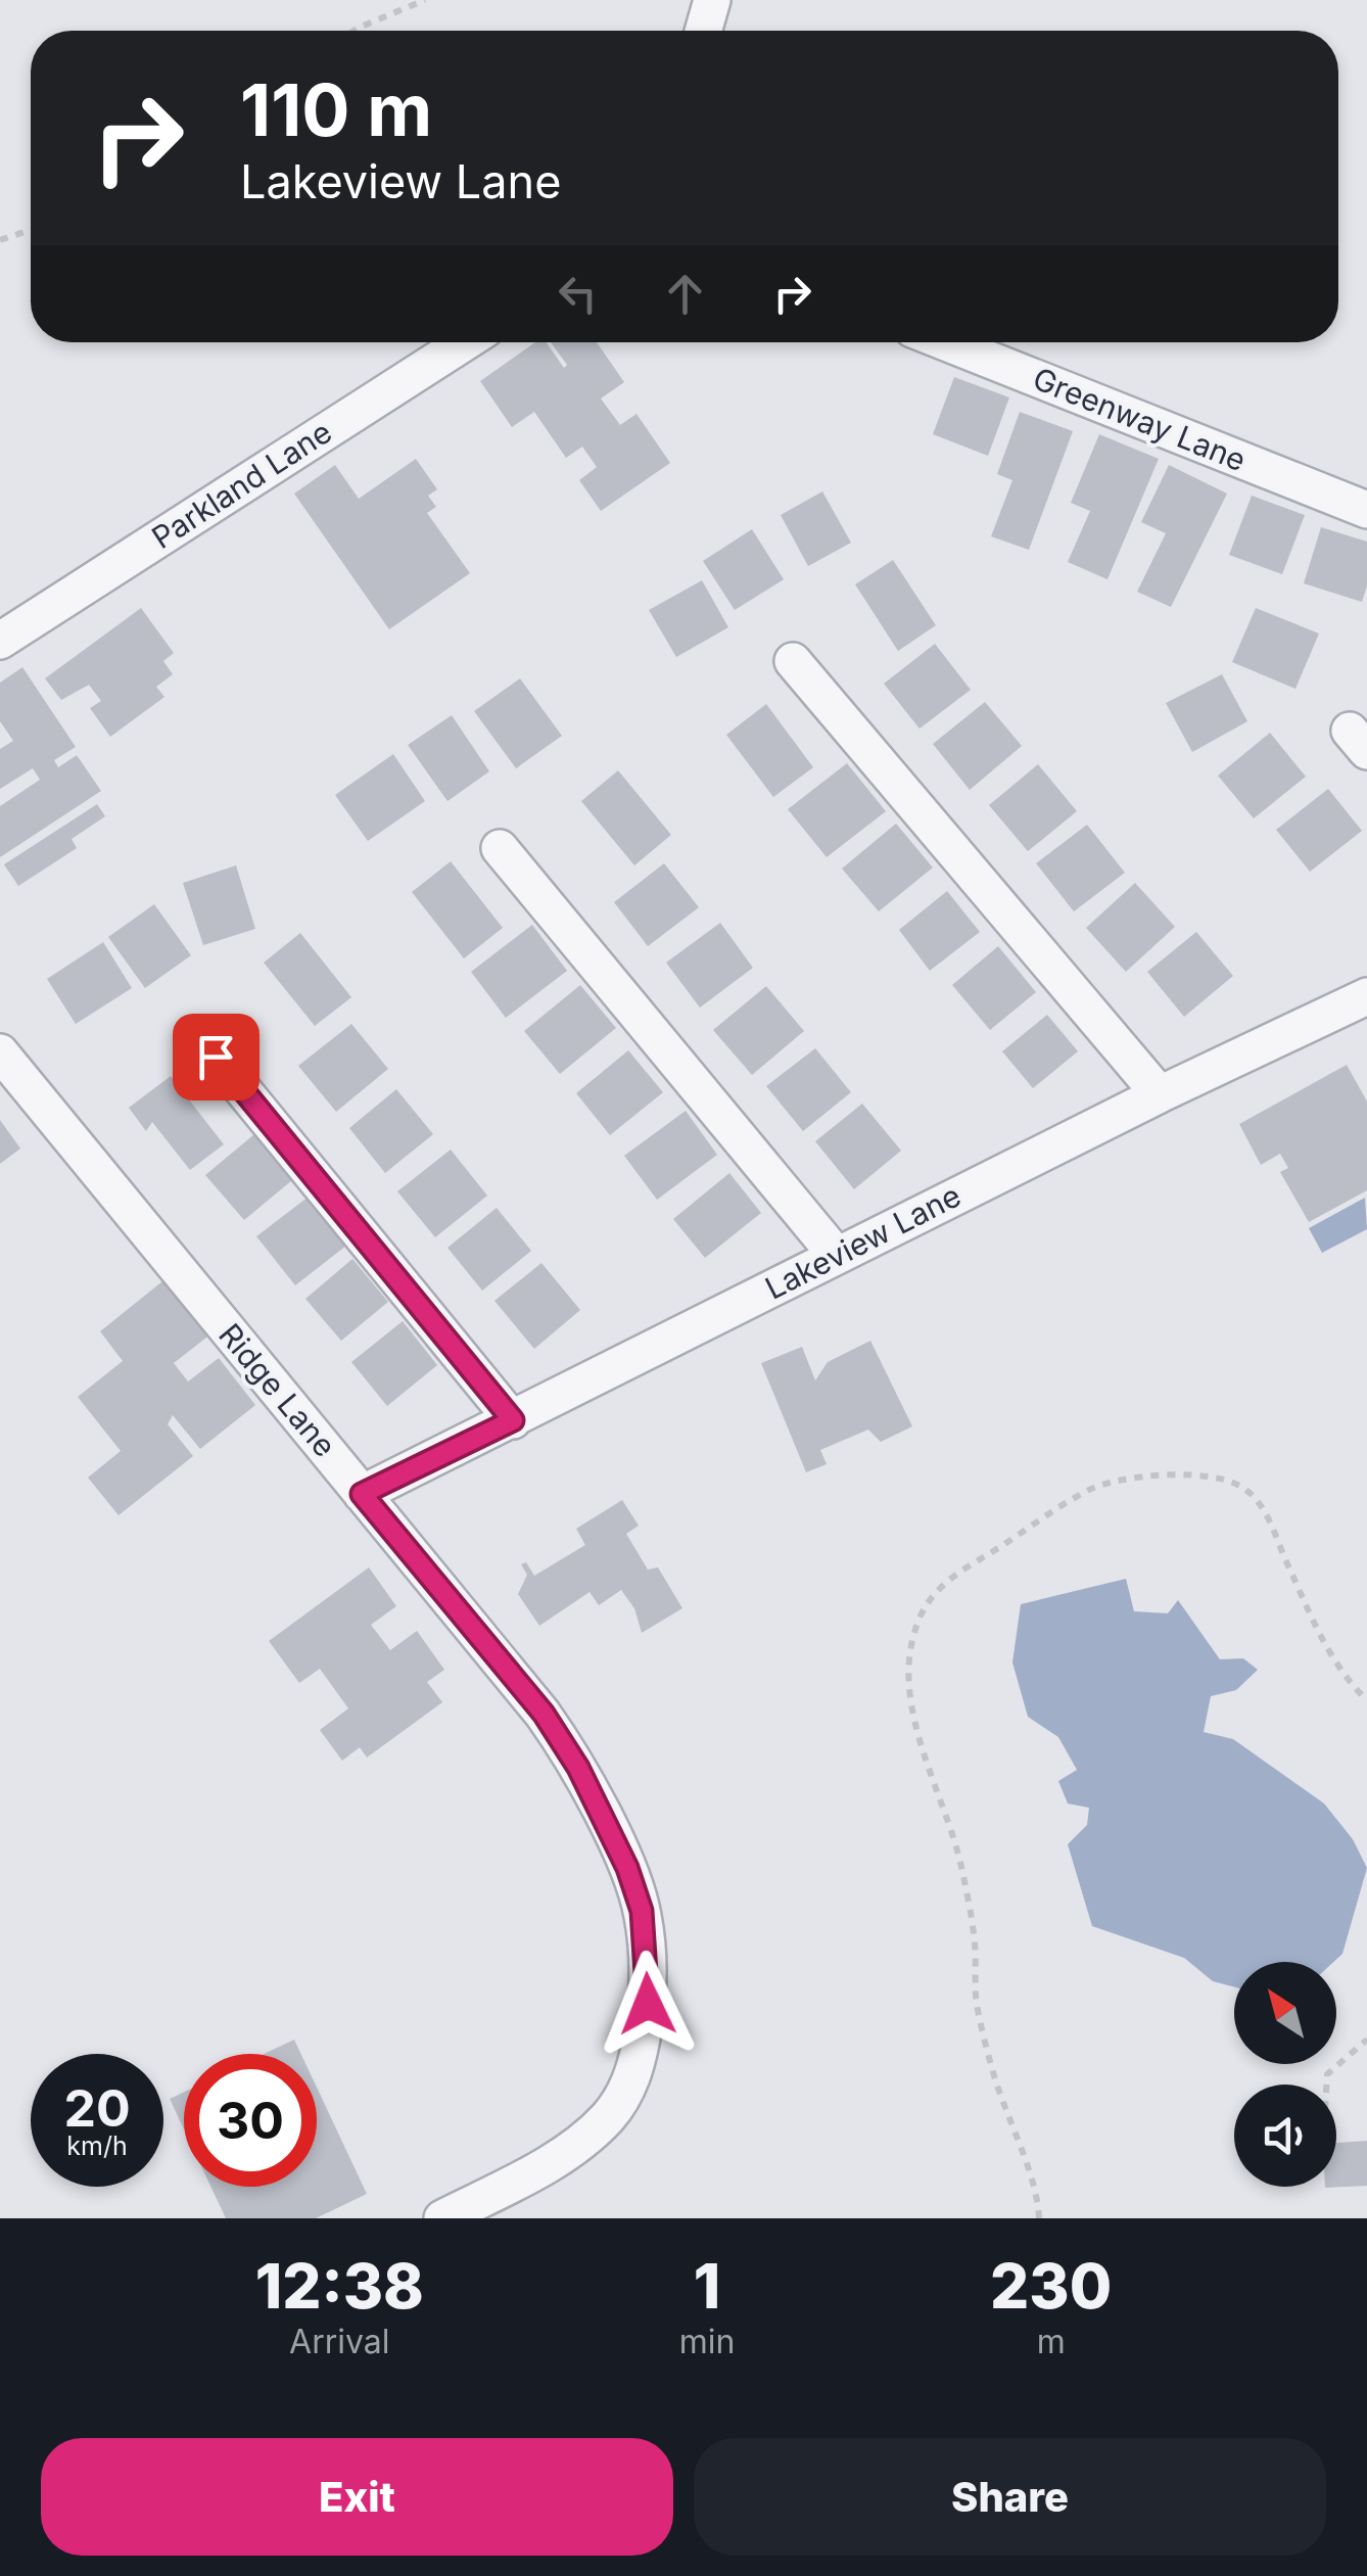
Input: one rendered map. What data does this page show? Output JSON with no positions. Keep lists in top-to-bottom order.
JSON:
{
  "streets": {
    "street": [
      "Greenway Lane",
      "Parkland Lane",
      "Lakeview Lane",
      "Ridge Lane"
    ]
  },
  "crossings": [
    ["Lakeview Lane", "Ridge Lane"]
  ],
  "north": "top left",
  "page": {
    "turn": ["110 m", "Lakeview Lane"],
    "speed": "20 km/h",
    "limit": "30",
    "eta": [
      "12:38",
      "Arrival",
      "1",
      "min",
      "230",
      "m"
    ],
    "buttons": ["Exit", "Share"]
  }
}
